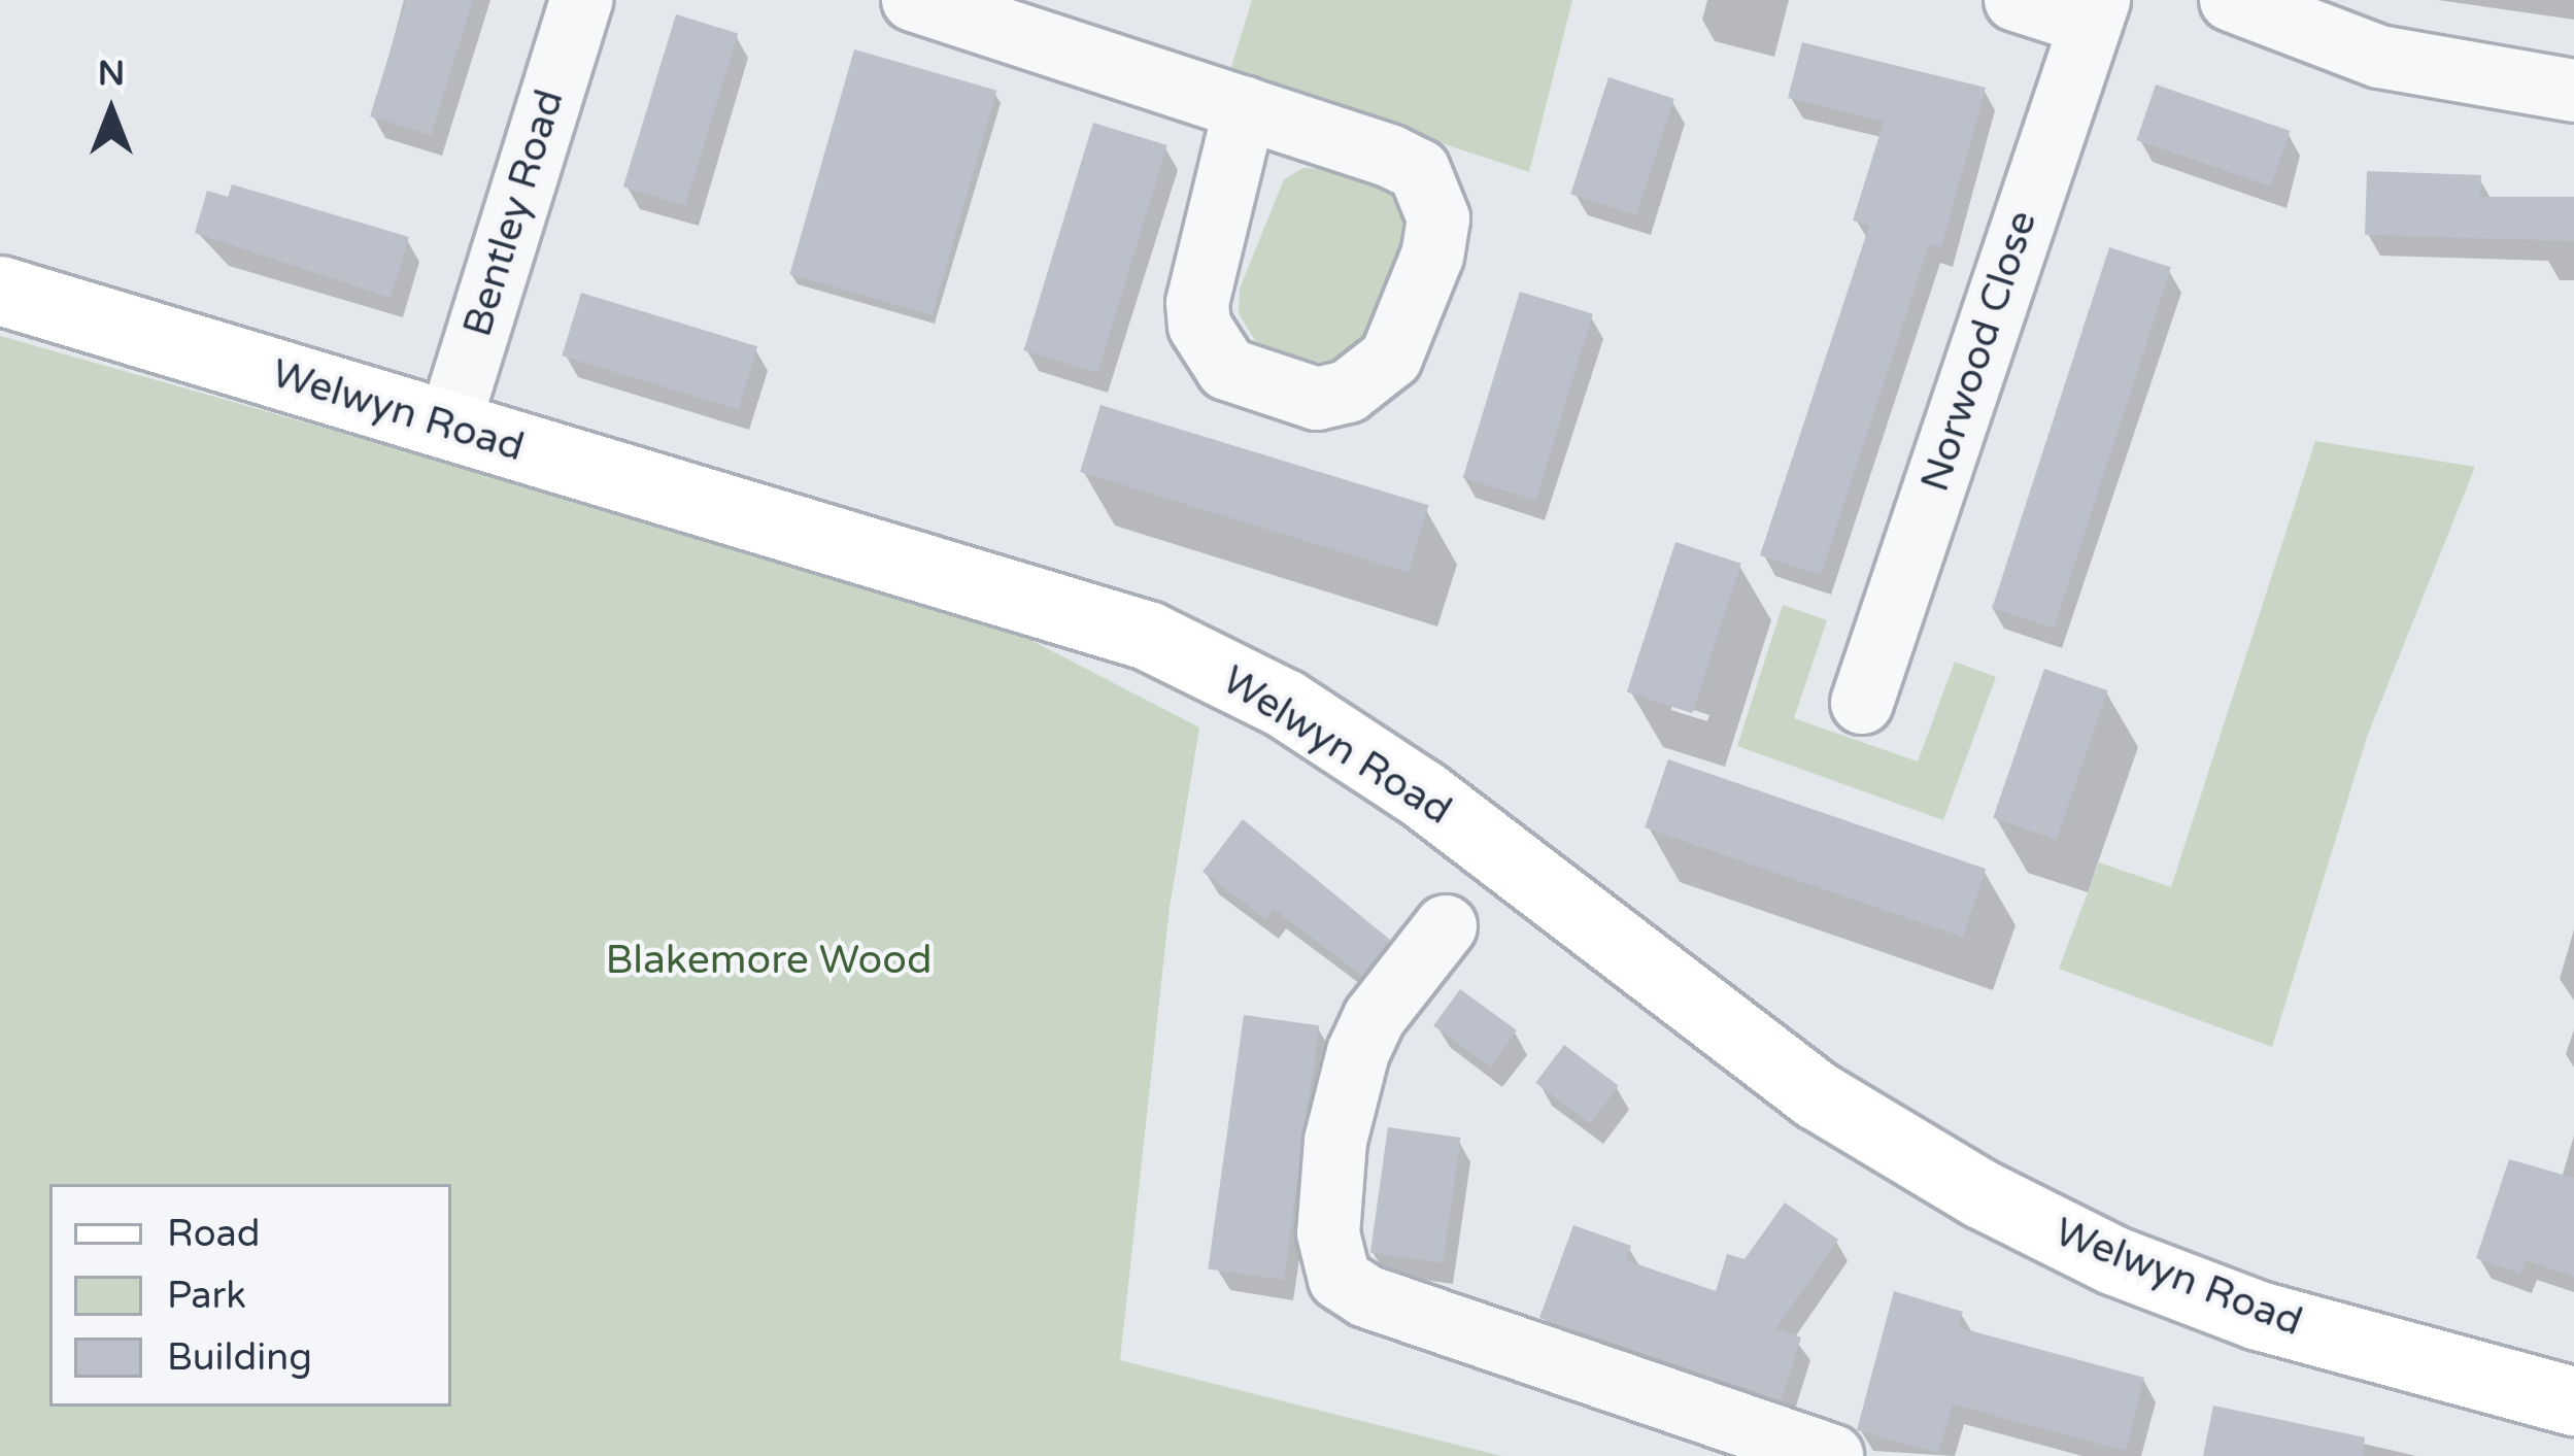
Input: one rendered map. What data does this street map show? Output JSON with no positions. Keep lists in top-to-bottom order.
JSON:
{
  "streets": {
    "main road": ["Welwyn Road"],
    "street": ["Bentley Road", "Norwood Close"]
  },
  "crossings": [
    ["Bentley Road", "Welwyn Road"]
  ],
  "parks": ["Blakemore Wood"],
  "legend": ["Road", "Park", "Building"],
  "north": "top"
}
